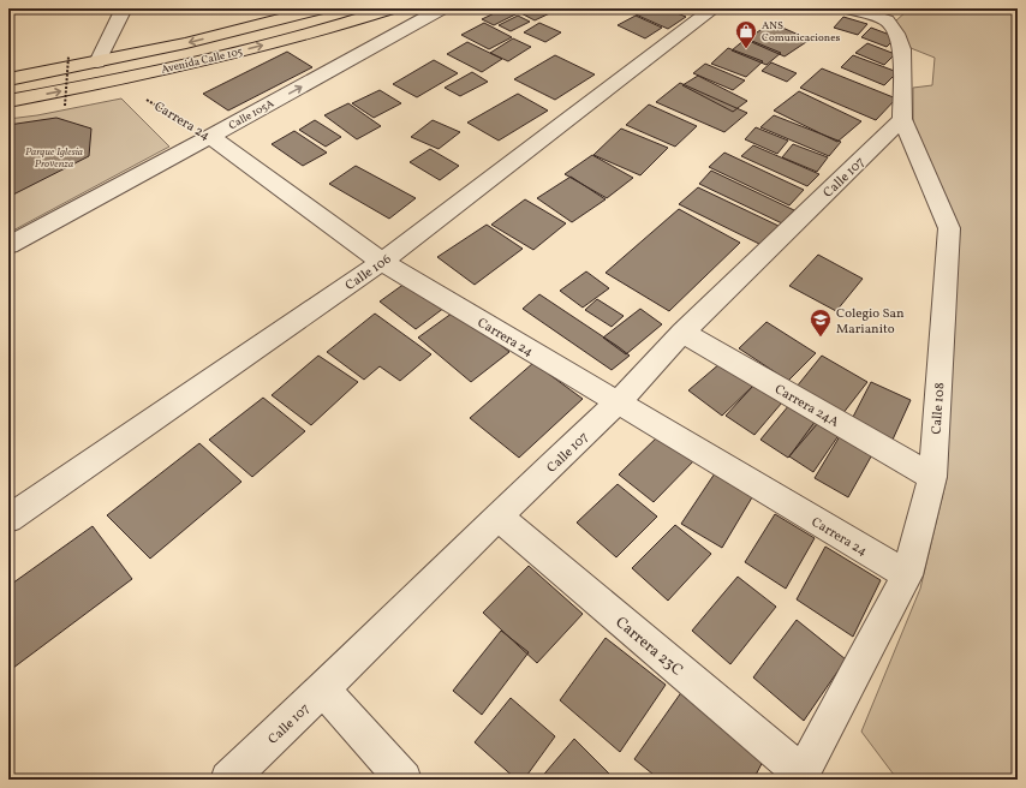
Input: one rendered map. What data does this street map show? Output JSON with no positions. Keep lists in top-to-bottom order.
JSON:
{
  "streets": {
    "main road": ["Avenida Calle 105"],
    "street": [
      "Calle 105A",
      "Carrera 24",
      "Calle 107",
      "Calle 106",
      "Carrera 24A",
      "Calle 108",
      "Carrera 23C"
    ]
  },
  "crossings": [
    ["Avenida Calle 105", "Carrera 24"],
    ["Calle 105A", "Carrera 24"],
    ["Carrera 24", "Calle 107"],
    ["Carrera 24", "Calle 106"],
    ["Carrera 24", "Calle 108"],
    ["Calle 107", "Carrera 24A"],
    ["Calle 107", "Calle 108"],
    ["Calle 107", "Carrera 23C"],
    ["Carrera 24A", "Calle 108"],
    ["Calle 108", "Carrera 23C"]
  ],
  "one_way": ["Calle 105A"],
  "parks": ["Parque Iglesia Provenza"],
  "places": {
    "shop": ["ANS Comunicaciones"],
    "school or university": ["Colegio San Marianito"]
  }
}
